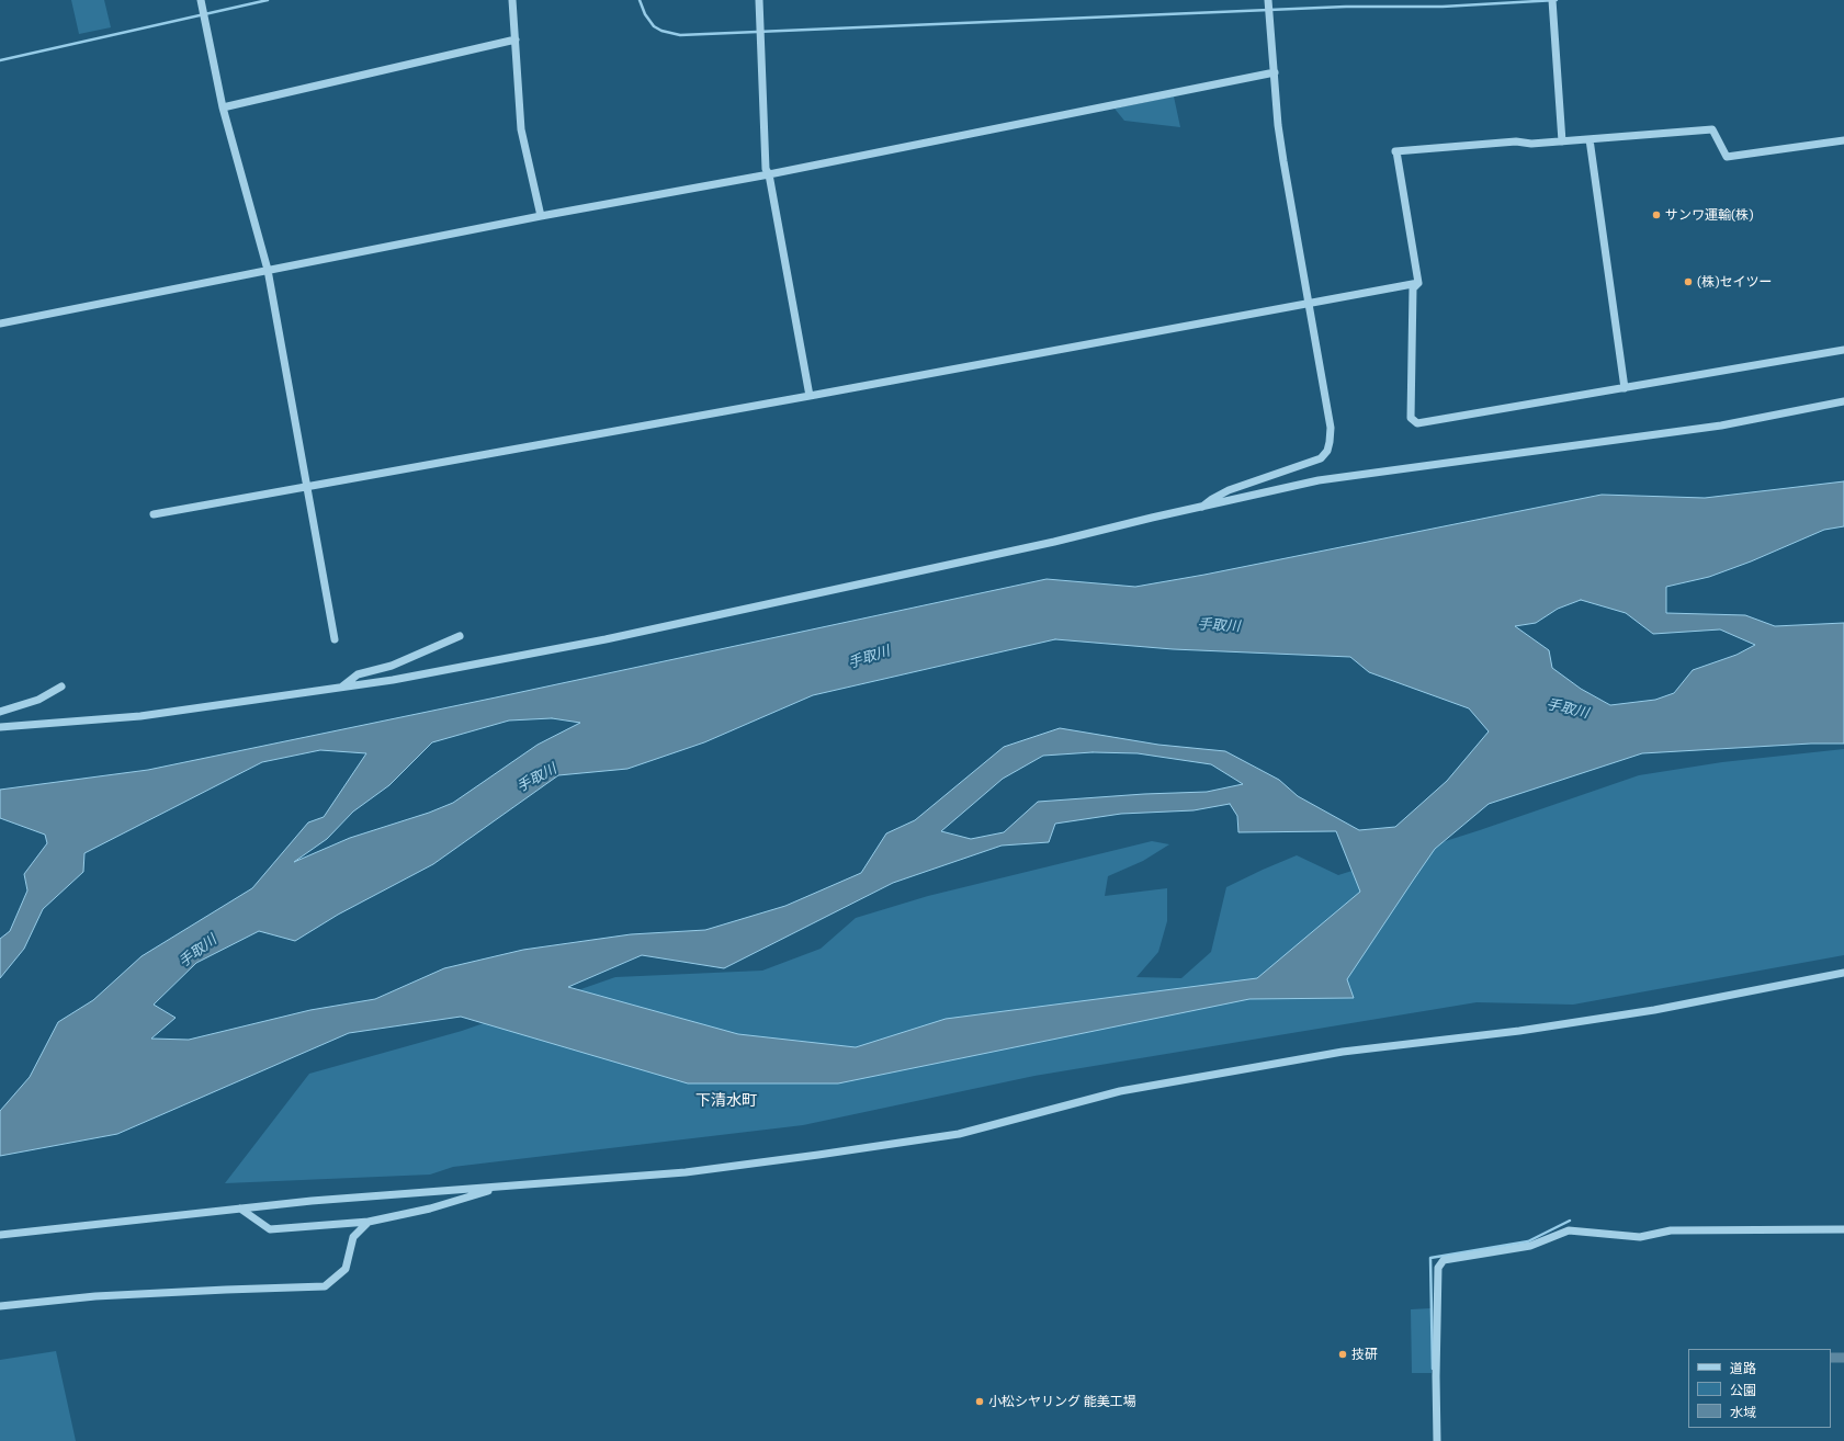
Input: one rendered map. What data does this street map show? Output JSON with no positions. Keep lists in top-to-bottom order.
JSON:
{
  "districts": ["下清水町"],
  "water": ["手取川"],
  "places": [
    "サンワ運輸(株)",
    "(株)セイツー",
    "技研",
    "小松シヤリング 能美工場"
  ],
  "legend": ["道路", "公園", "水域"]
}
